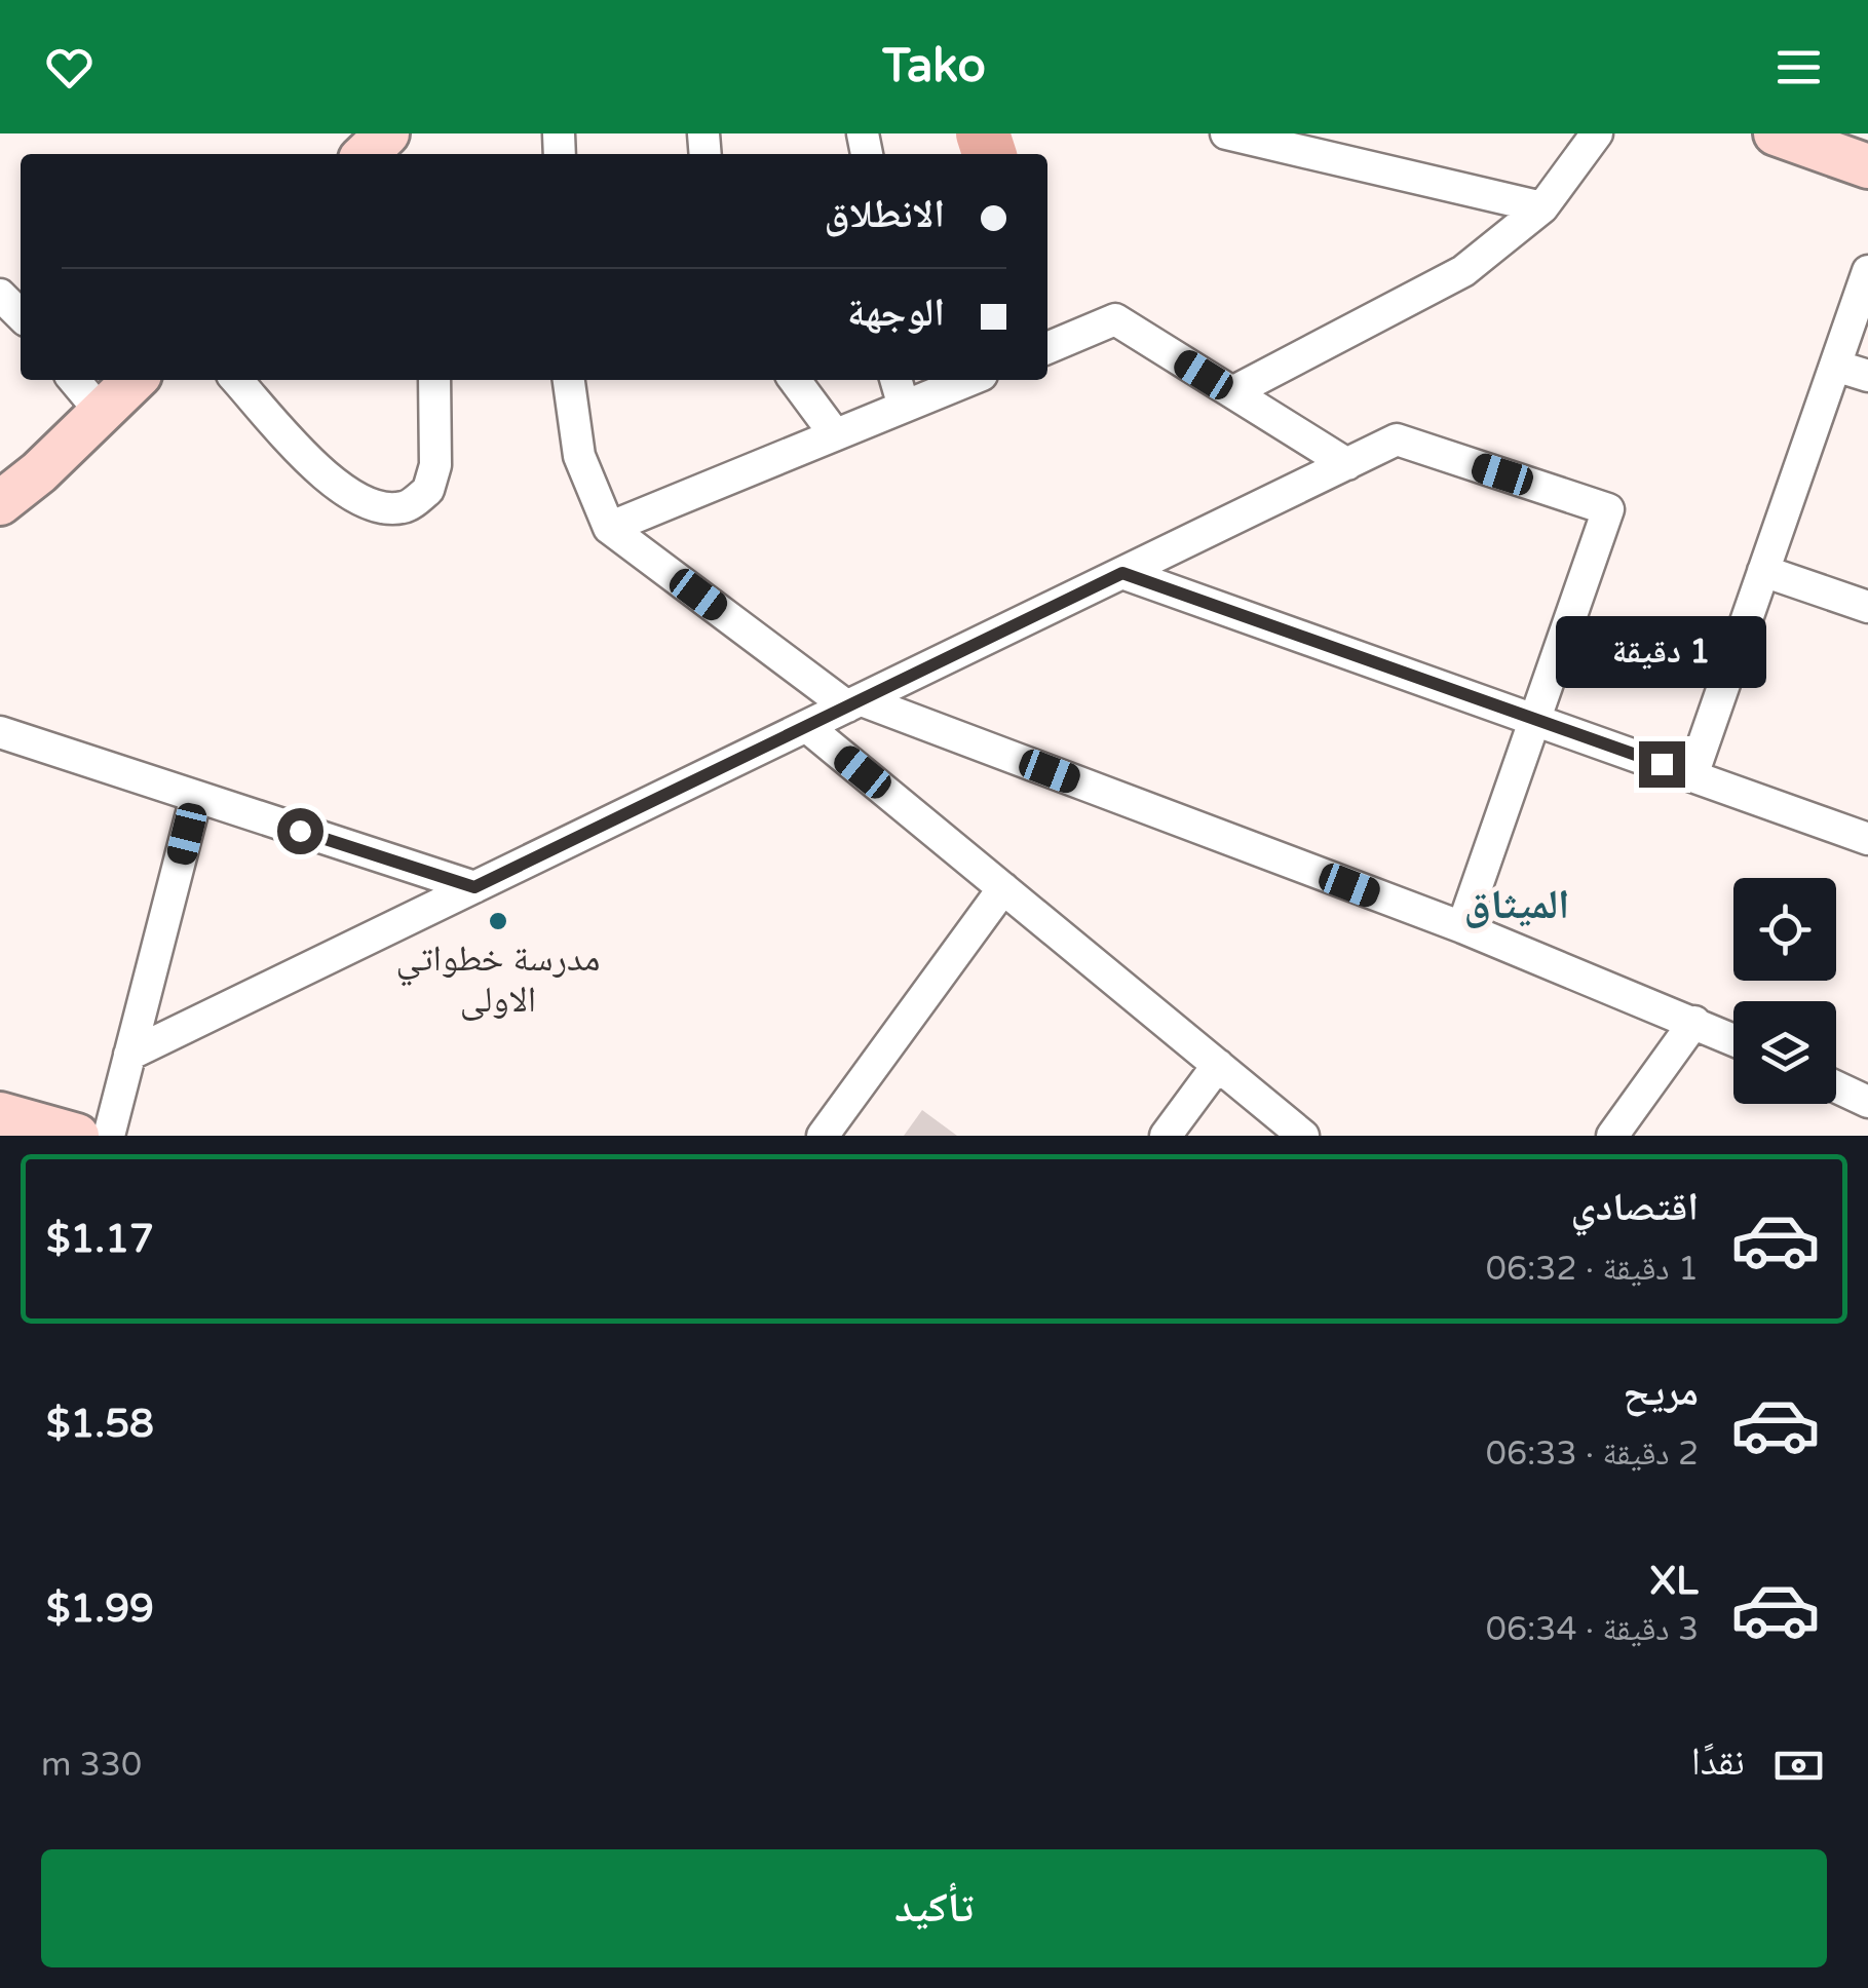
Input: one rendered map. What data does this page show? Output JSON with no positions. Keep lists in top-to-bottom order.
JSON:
{
  "districts": ["الميثاق"],
  "places": ["مدرسة خطواتي الاولى"],
  "page": {
    "header": "Tako",
    "banner": ["الانطلاق", "الوجهة"],
    "bubble": "1 دقيقة",
    "list": [
      {
        "name": "اقتصادي",
        "note": "1 دقيقة · 06:32",
        "value": "$1.17"
      },
      {
        "name": "مريح",
        "note": "2 دقيقة · 06:33",
        "value": "$1.58"
      },
      {
        "name": "XL",
        "note": "3 دقيقة · 06:34",
        "value": "$1.99"
      }
    ],
    "pay": ["نقدًا", "330 m"],
    "buttons": "تأكيد"
  }
}
